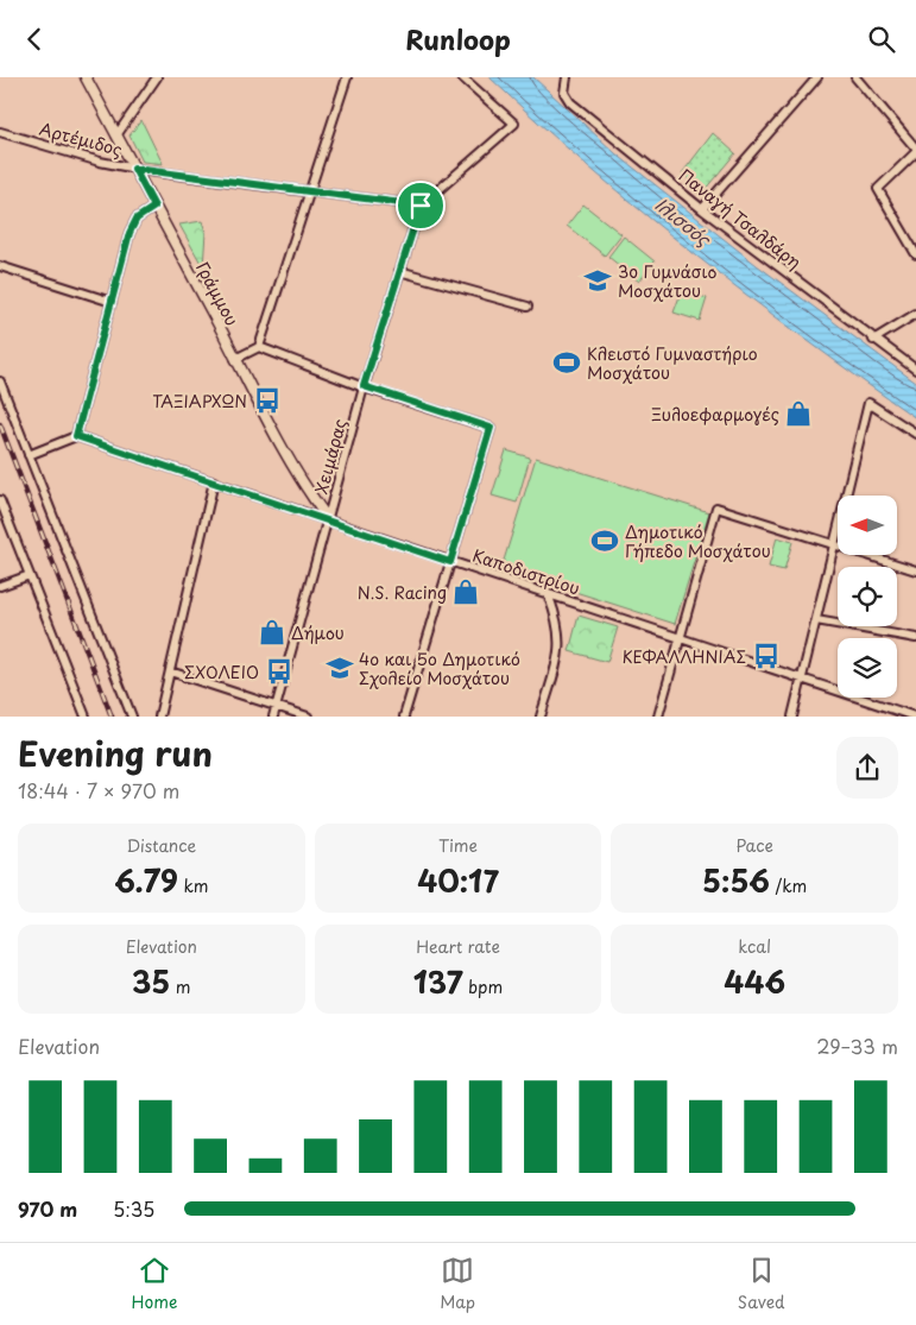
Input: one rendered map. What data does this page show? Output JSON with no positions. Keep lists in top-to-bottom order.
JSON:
{
  "streets": {
    "street": [
      "Αρτέμιδος",
      "Παναγή Τσαλδάρη",
      "Γράμμου",
      "Χειμάρας",
      "Καποδιστρίου"
    ]
  },
  "crossings": [
    ["Αρτέμιδος", "Γράμμου"],
    ["Αρτέμιδος", "Χειμάρας"],
    ["Γράμμου", "Χειμάρας"],
    ["Γράμμου", "Καποδιστρίου"],
    ["Χειμάρας", "Καποδιστρίου"]
  ],
  "water": ["Ιλισσός"],
  "places": {
    "school or university": ["3o Γυμνάσιο Μοσχάτου", "4ο και 5ο Δημοτικό Σχολείο Μοσχάτου"],
    "sports": ["Κλειστό Γυμναστήριο Μοσχάτου", "Δημοτικό Γήπεδο Μοσχάτου"],
    "bus stop": ["ΤΑΞΙΑΡΧΩΝ", "ΚΕΦΑΛΛΗΝΙΑΣ", "ΣΧΟΛΕΙΟ"],
    "shop": ["Ξυλοεφαρμογές", "N.S. Racing", "Δήμου"]
  },
  "north": "left",
  "page": {
    "header": "Runloop",
    "heading": ["Evening run", "18:44 · 7 × 970 m"],
    "stats": [
      ["Distance", "6.79 km"],
      ["Time", "40:17"],
      ["Pace", "5:56 /km"],
      ["Elevation", "35 m"],
      ["Heart rate", "137 bpm"],
      ["kcal", "446"]
    ],
    "chart": ["Elevation", "29–33 m"],
    "list": [
      {
        "name": "970 m",
        "note": "5:35"
      }
    ],
    "tabs": ["Home", "Map", "Saved"]
  }
}
